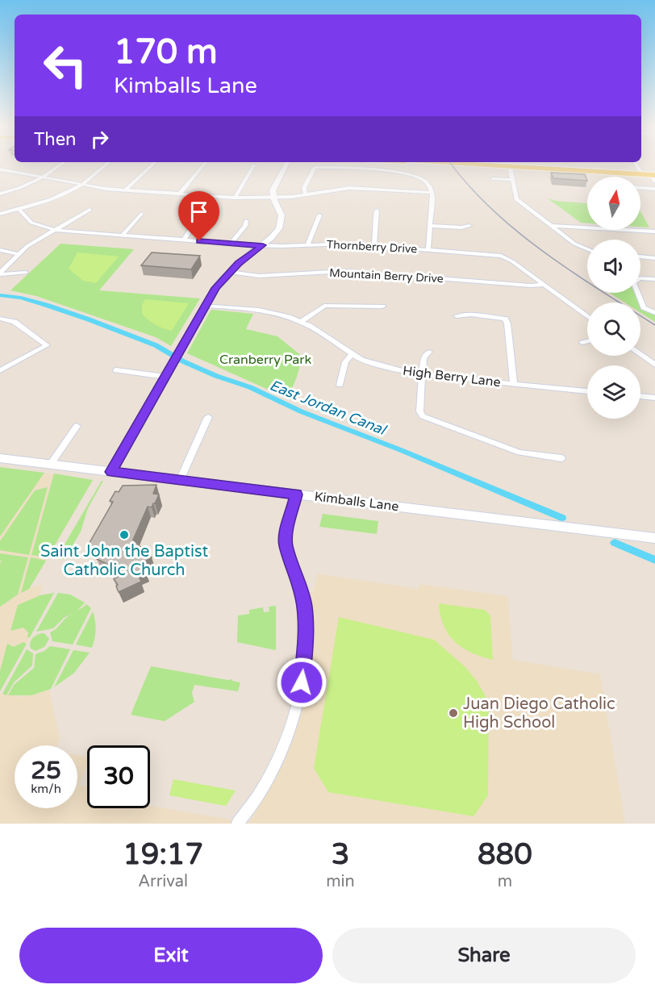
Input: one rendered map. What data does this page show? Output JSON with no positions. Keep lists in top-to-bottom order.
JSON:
{
  "streets": {
    "street": [
      "Thornberry Drive",
      "Mountain Berry Drive",
      "High Berry Lane",
      "Kimballs Lane"
    ]
  },
  "crossings": [
    ["Thornberry Drive", "Mountain Berry Drive"]
  ],
  "water": ["East Jordan Canal"],
  "parks": ["Cranberry Park"],
  "places": ["Saint John the Baptist Catholic Church", "Juan Diego Catholic High School"],
  "north": "top",
  "page": {
    "turn": ["170 m", "Kimballs Lane"],
    "then": "Then",
    "speed": "25 km/h",
    "limit": "30",
    "eta": [
      "19:17",
      "Arrival",
      "3",
      "min",
      "880",
      "m"
    ],
    "buttons": ["Exit", "Share"]
  }
}
